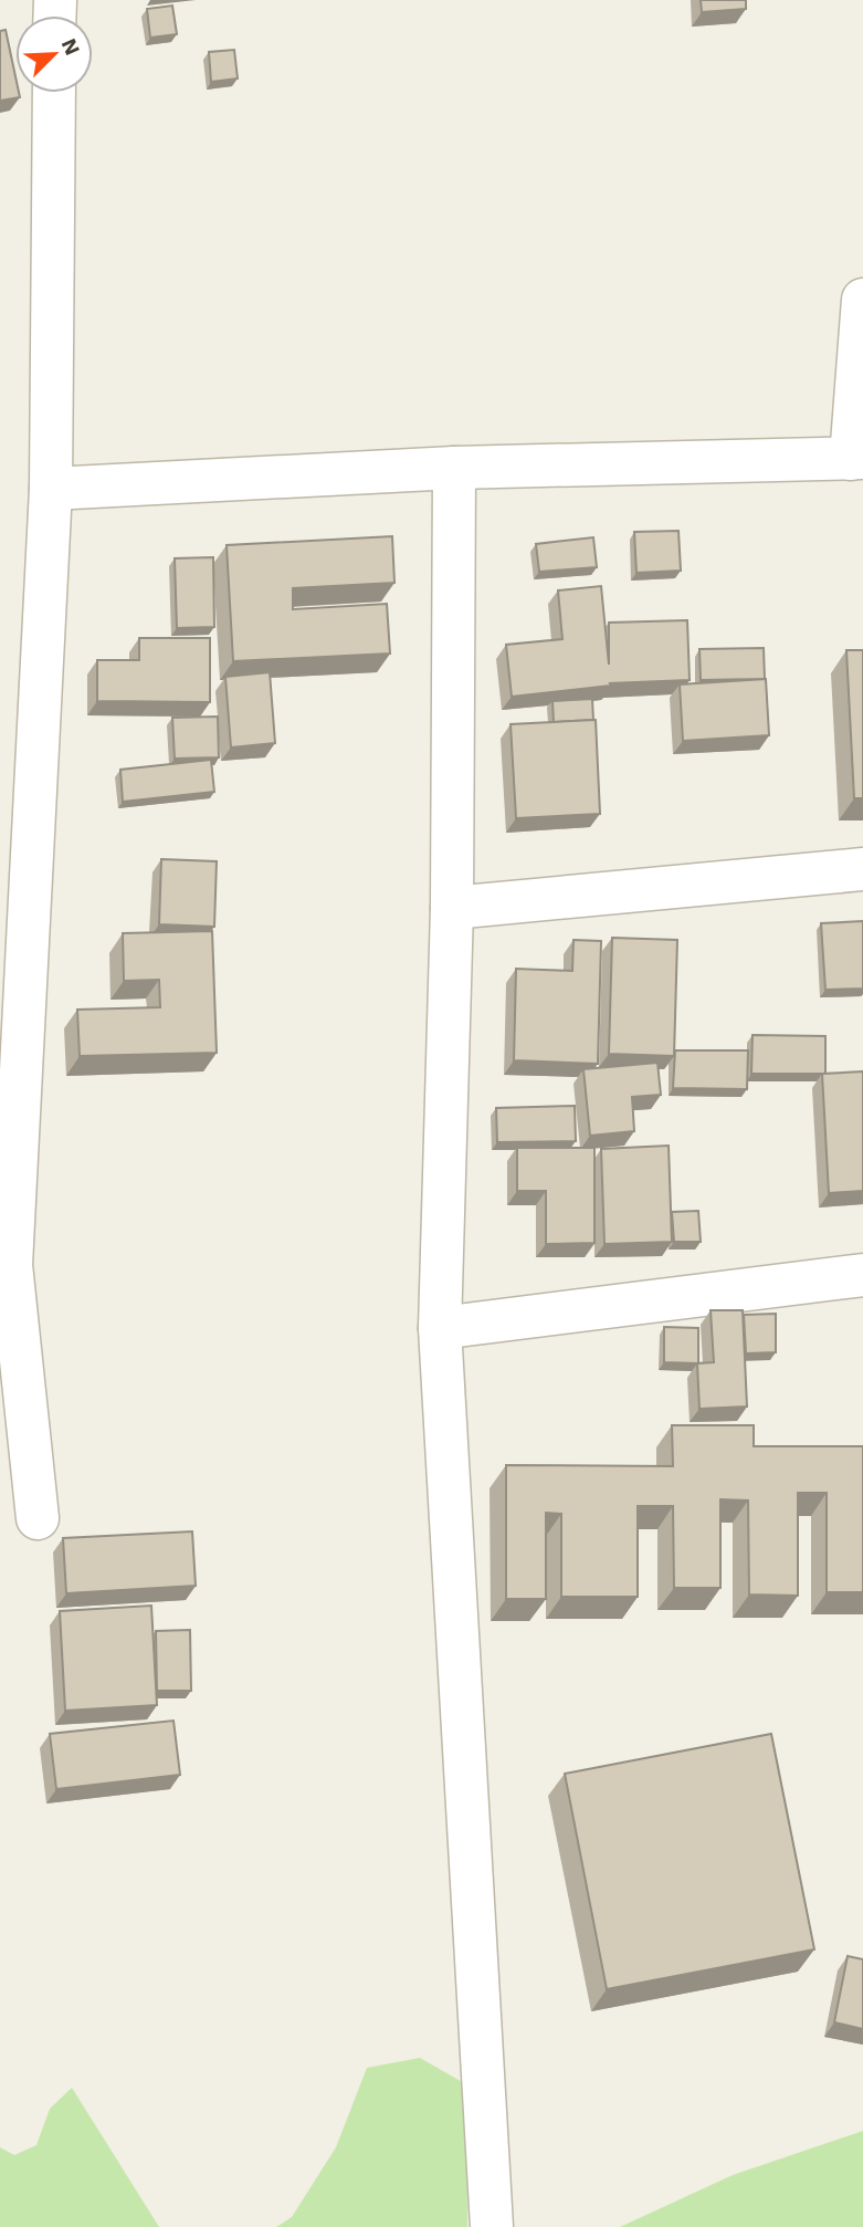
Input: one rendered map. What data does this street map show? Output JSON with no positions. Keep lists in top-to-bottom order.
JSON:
{
  "north": "top right"
}
